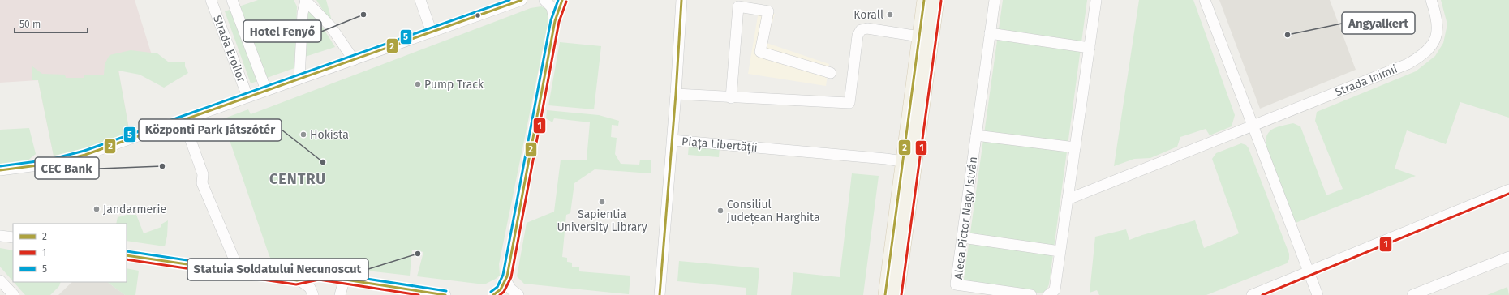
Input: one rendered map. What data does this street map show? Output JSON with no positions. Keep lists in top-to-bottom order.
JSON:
{
  "streets": {
    "street": [
      "Strada Eroilor",
      "Strada Inimii",
      "Piața Libertății",
      "Aleea Pictor Nagy István"
    ]
  },
  "districts": ["CENTRU"],
  "places": [
    "Hotel Fenyő",
    "Korall",
    "Angyalkert",
    "Pump Track",
    "Hokista",
    "Központi Park Játszótér",
    "CEC Bank",
    "Sapientia University Library",
    "Jandarmerie",
    "Consiliul Județean Harghita",
    "Statuia Soldatului Necunoscut"
  ],
  "lines": ["transit line 2", "transit line 5", "transit line 1"],
  "legend": ["2", "1", "5"],
  "scale_bar": "50 m"
}
